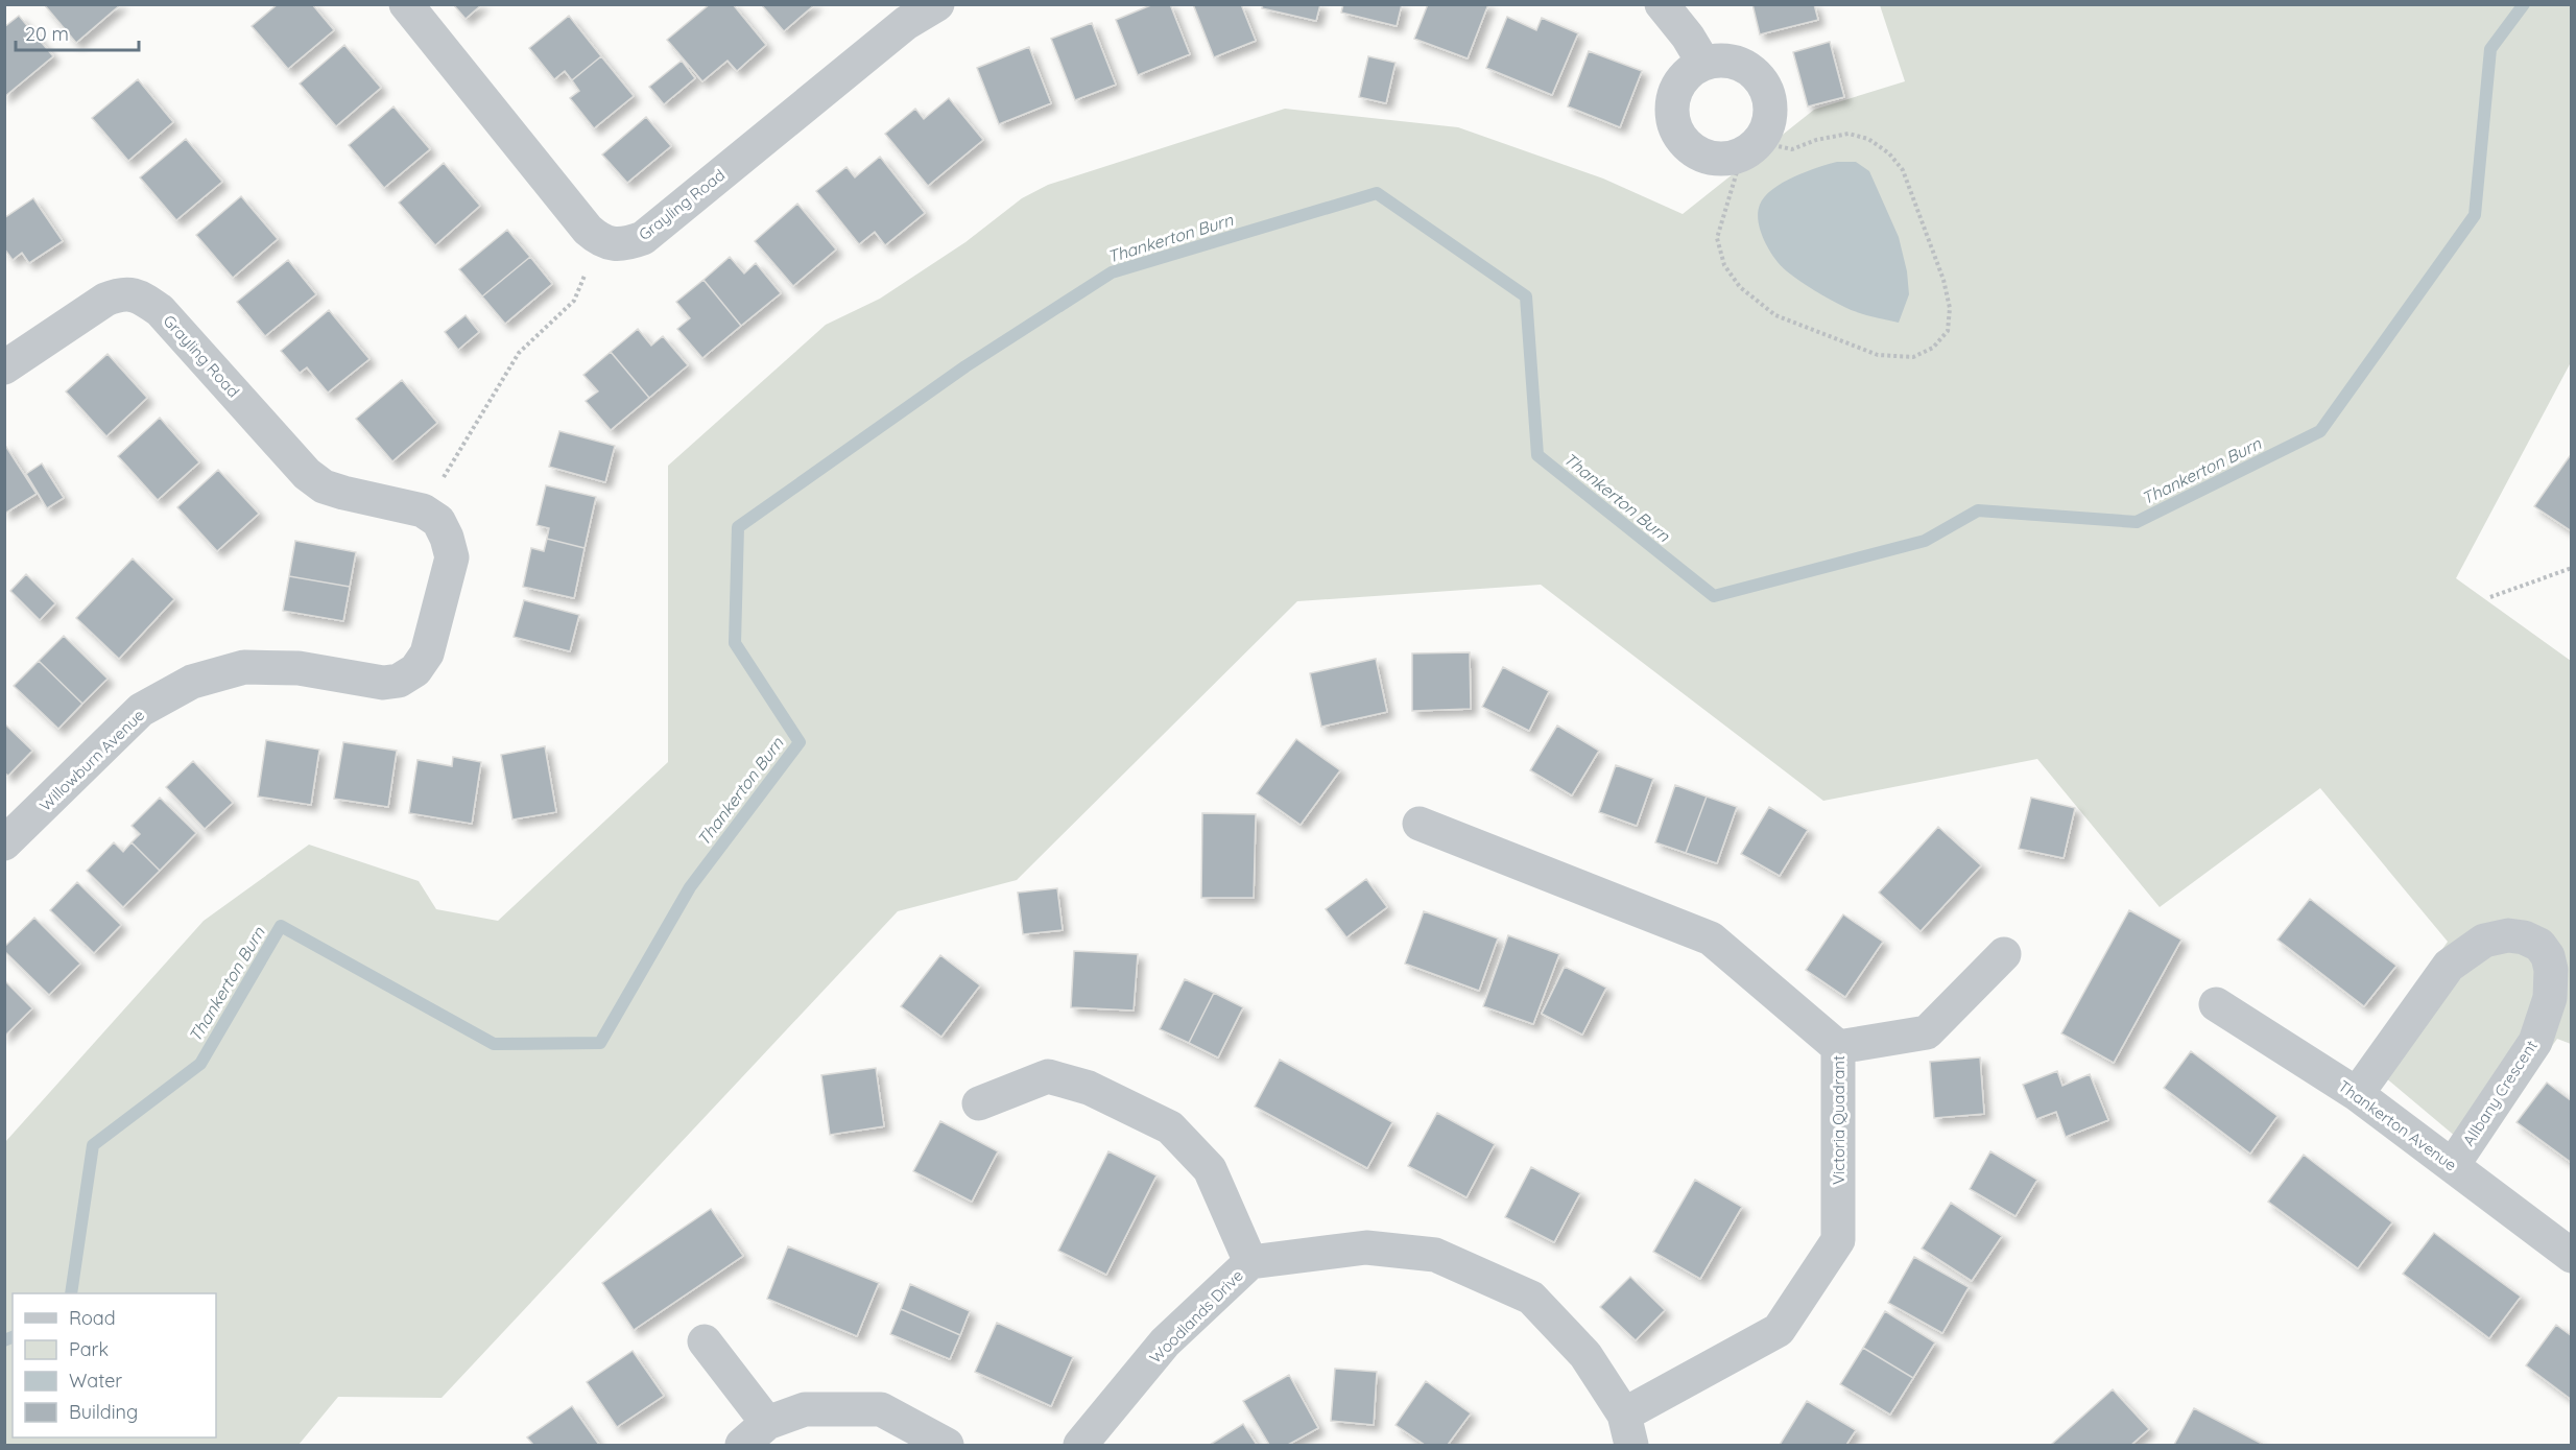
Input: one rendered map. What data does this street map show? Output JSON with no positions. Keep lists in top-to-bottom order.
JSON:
{
  "streets": {
    "street": [
      "Grayling Road",
      "Willowburn Avenue",
      "Allbany Crescent",
      "Victoria Quadrant",
      "Thankerton Avenue",
      "Woodlands Drive"
    ]
  },
  "crossings": [
    ["Grayling Road", "Willowburn Avenue"],
    ["Allbany Crescent", "Thankerton Avenue"],
    ["Victoria Quadrant", "Woodlands Drive"]
  ],
  "water": ["Thankerton Burn"],
  "legend": [
    "Road",
    "Park",
    "Water",
    "Building"
  ],
  "scale_bar": "20 m"
}
